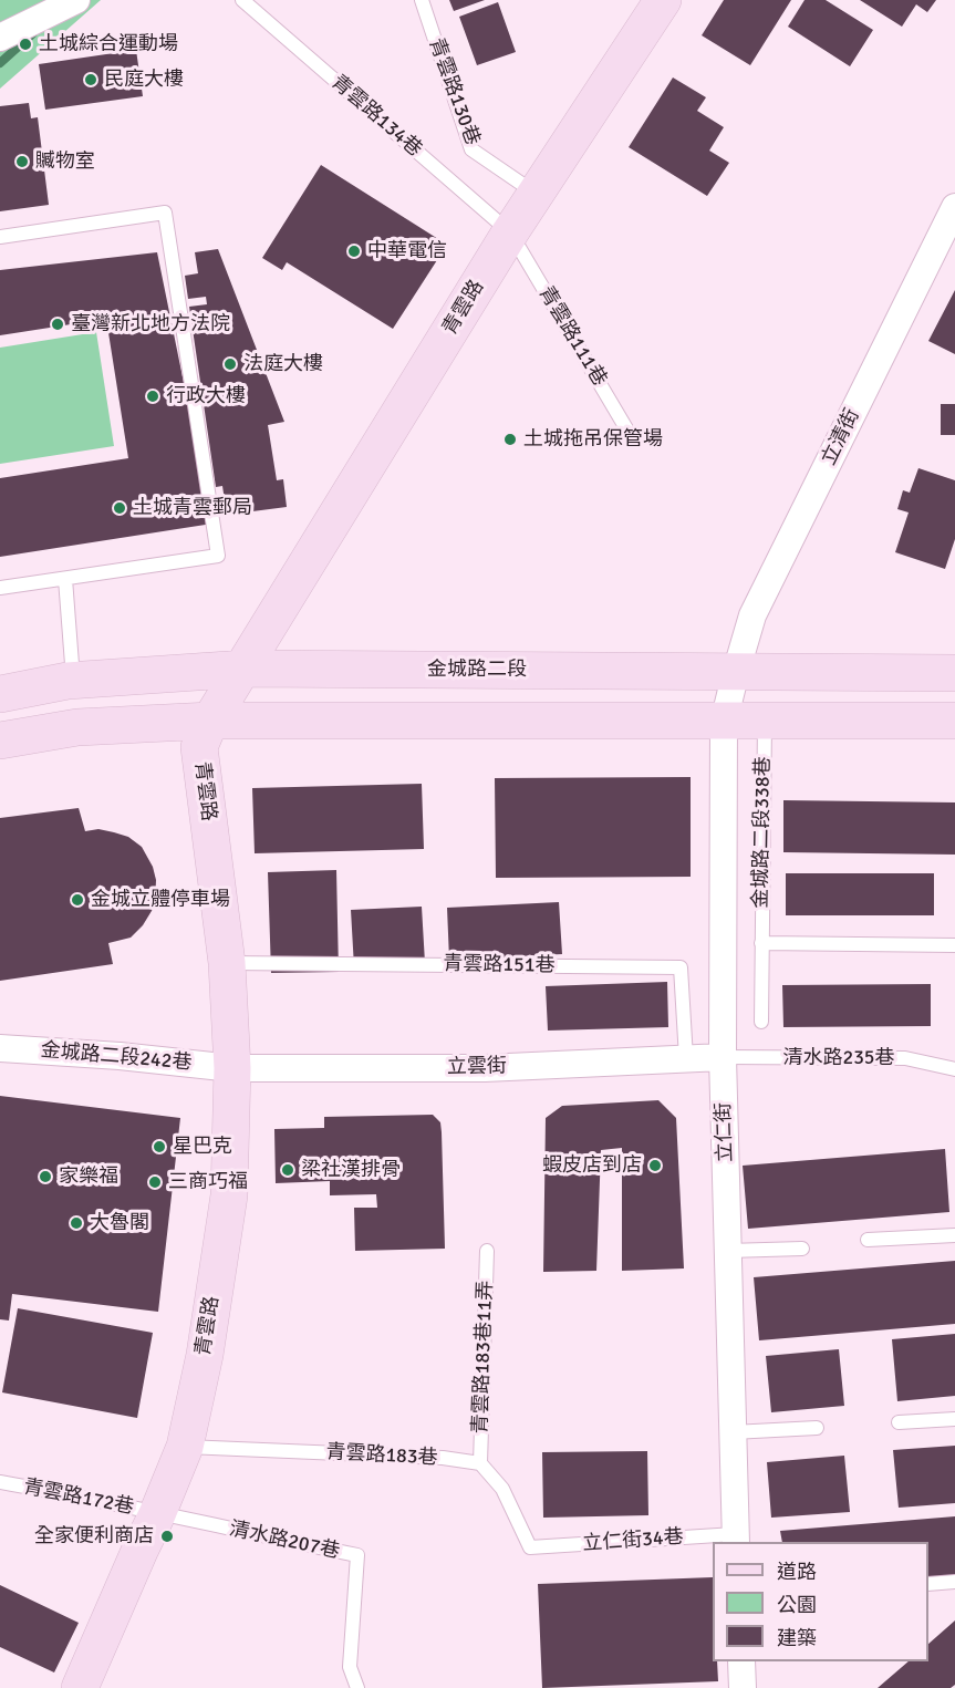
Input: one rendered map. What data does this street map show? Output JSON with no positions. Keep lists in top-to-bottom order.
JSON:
{
  "streets": {
    "main road": ["青雲路", "金城路二段"],
    "street": [
      "立清街",
      "金城路二段242巷",
      "立雲街",
      "立仁街"
    ],
    "lane": [
      "青雲路130巷",
      "青雲路134巷",
      "青雲路111巷",
      "金城路二段338巷",
      "青雲路151巷",
      "清水路235巷",
      "青雲路183巷11弄",
      "青雲路183巷",
      "青雲路172巷",
      "清水路207巷",
      "立仁街34巷"
    ]
  },
  "crossings": [
    ["青雲路130巷", "青雲路"],
    ["青雲路134巷", "青雲路"],
    ["青雲路134巷", "青雲路111巷"],
    ["青雲路", "青雲路111巷"],
    ["青雲路", "金城路二段"],
    ["青雲路", "青雲路151巷"],
    ["青雲路", "金城路二段242巷"],
    ["青雲路", "立雲街"],
    ["青雲路", "青雲路183巷"],
    ["青雲路", "青雲路172巷"],
    ["青雲路", "清水路207巷"],
    ["立清街", "金城路二段"],
    ["立清街", "立仁街"],
    ["青雲路151巷", "立雲街"],
    ["金城路二段242巷", "立雲街"],
    ["清水路235巷", "立雲街"],
    ["清水路235巷", "立仁街"],
    ["立雲街", "立仁街"],
    ["立仁街", "立仁街34巷"],
    ["青雲路183巷11弄", "青雲路183巷"],
    ["青雲路183巷11弄", "立仁街34巷"],
    ["青雲路183巷", "立仁街34巷"],
    ["青雲路172巷", "清水路207巷"]
  ],
  "places": [
    "土城綜合運動場",
    "民庭大樓",
    "贓物室",
    "中華電信",
    "臺灣新北地方法院",
    "法庭大樓",
    "行政大樓",
    "土城拖吊保管場",
    "土城青雲郵局",
    "金城立體停車場",
    "星巴克",
    "蝦皮店到店",
    "梁社漢排骨",
    "家樂福",
    "三商巧福",
    "大魯閣",
    "全家便利商店"
  ],
  "legend": ["道路", "公園", "建築"]
}
